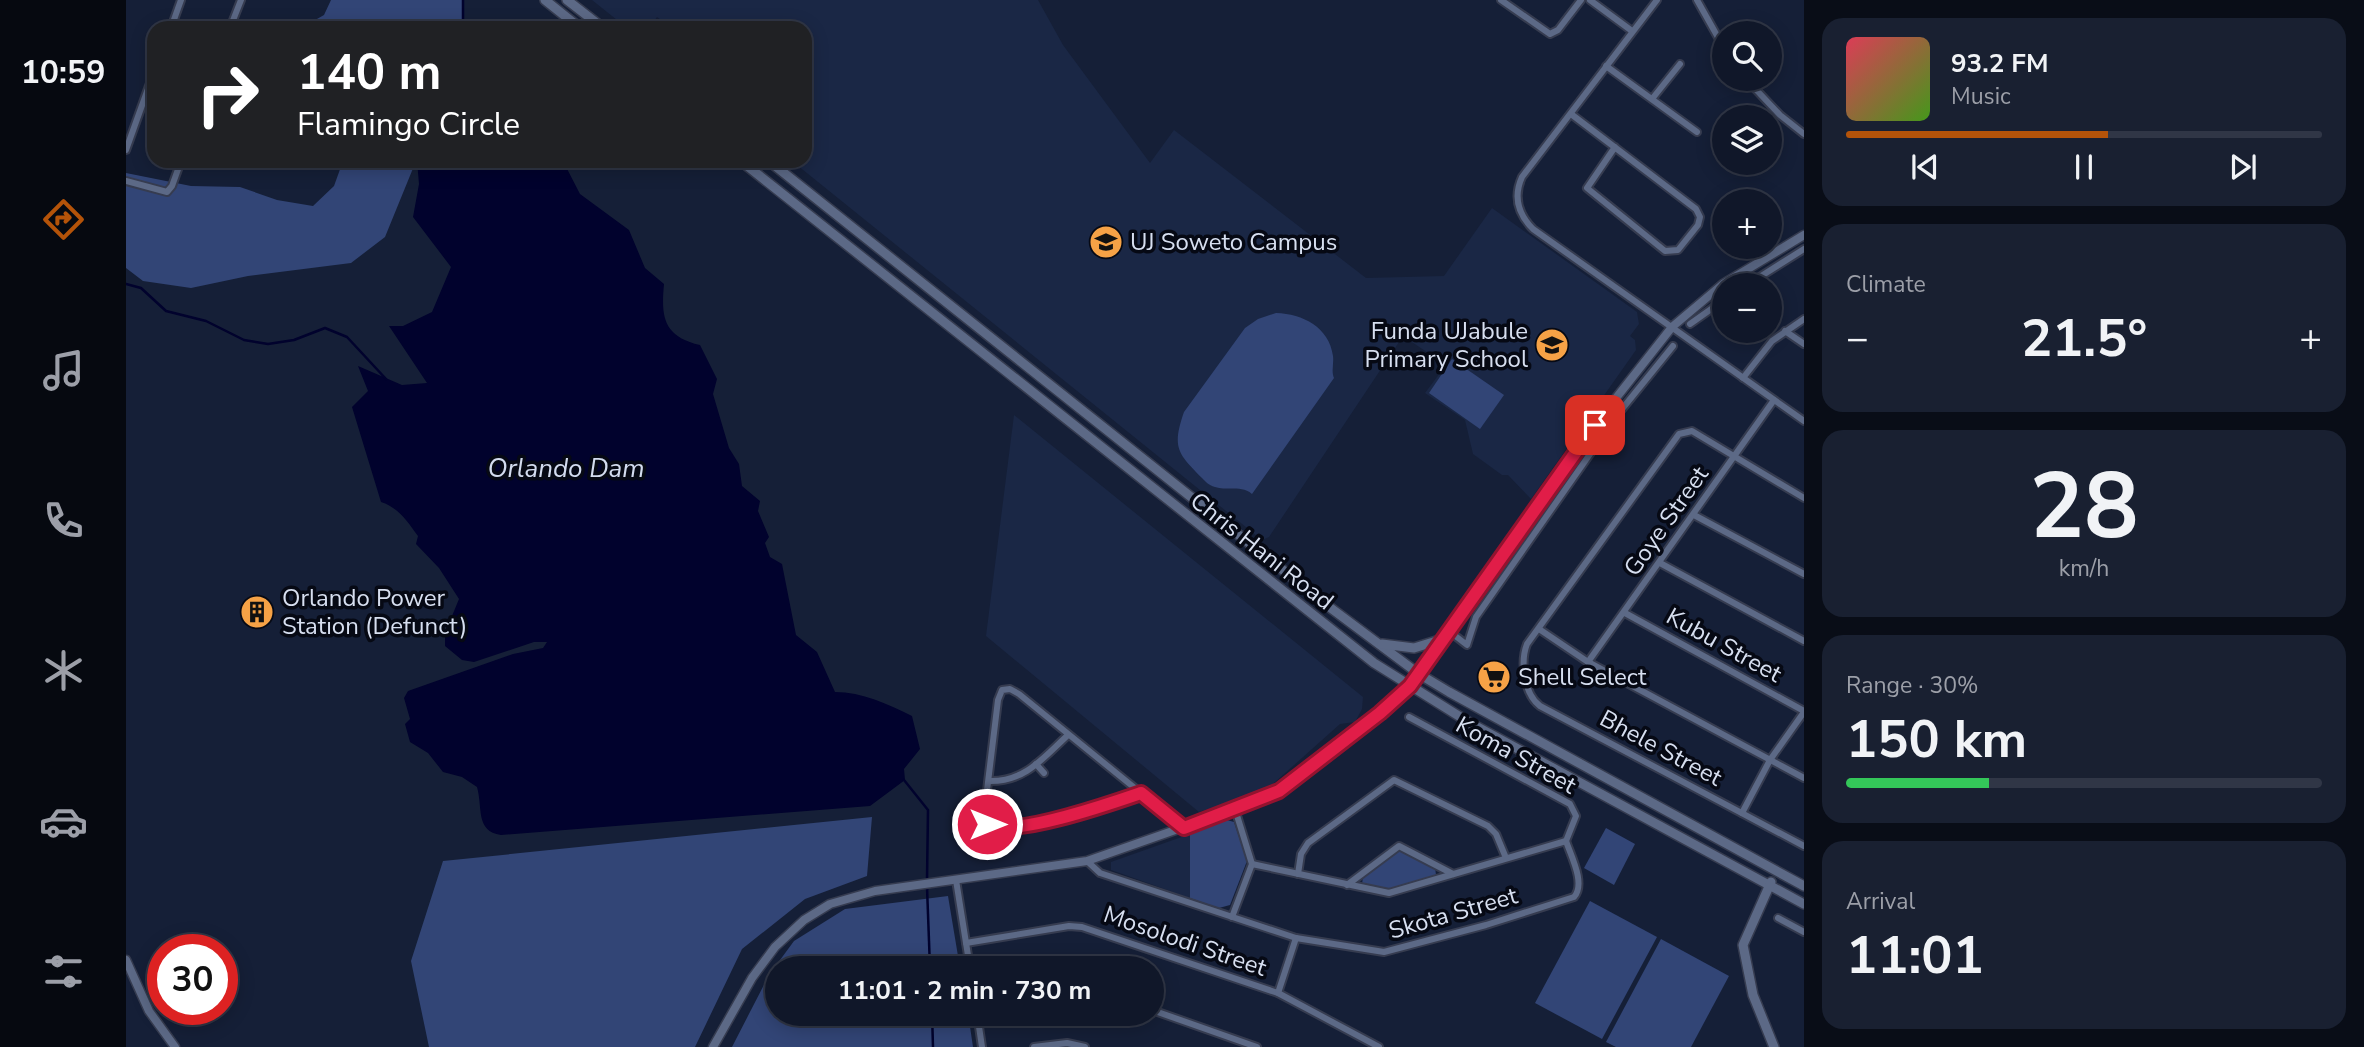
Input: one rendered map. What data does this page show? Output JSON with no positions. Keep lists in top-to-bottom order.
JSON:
{
  "streets": {
    "main road": ["Chris Hani Road"],
    "street": [
      "Goye Street",
      "Kubu Street",
      "Bhele Street",
      "Koma Street",
      "Skota Street",
      "Mosolodi Street"
    ]
  },
  "crossings": [
    ["Goye Street", "Kubu Street"],
    ["Koma Street", "Skota Street"]
  ],
  "water": ["Orlando Dam"],
  "places": {
    "school or university": ["UJ Soweto Campus", "Funda UJabule Primary School"],
    "building": ["Orlando Power Station (Defunct)"],
    "supermarket": ["Shell Select"]
  },
  "page": {
    "tabs": "10:59",
    "map_buttons": ["+", "−"],
    "turn": ["140 m", "Flamingo Circle"],
    "song": ["93.2 FM", "Music"],
    "tile": [
      "Climate",
      ["28", "km/h"],
      ["Range · 30%", "150 km"],
      ["Arrival", "11:01"]
    ],
    "heat": ["−", "21.5°", "+"],
    "limit": "30",
    "trip": "11:01 · 2 min · 730 m"
  }
}
